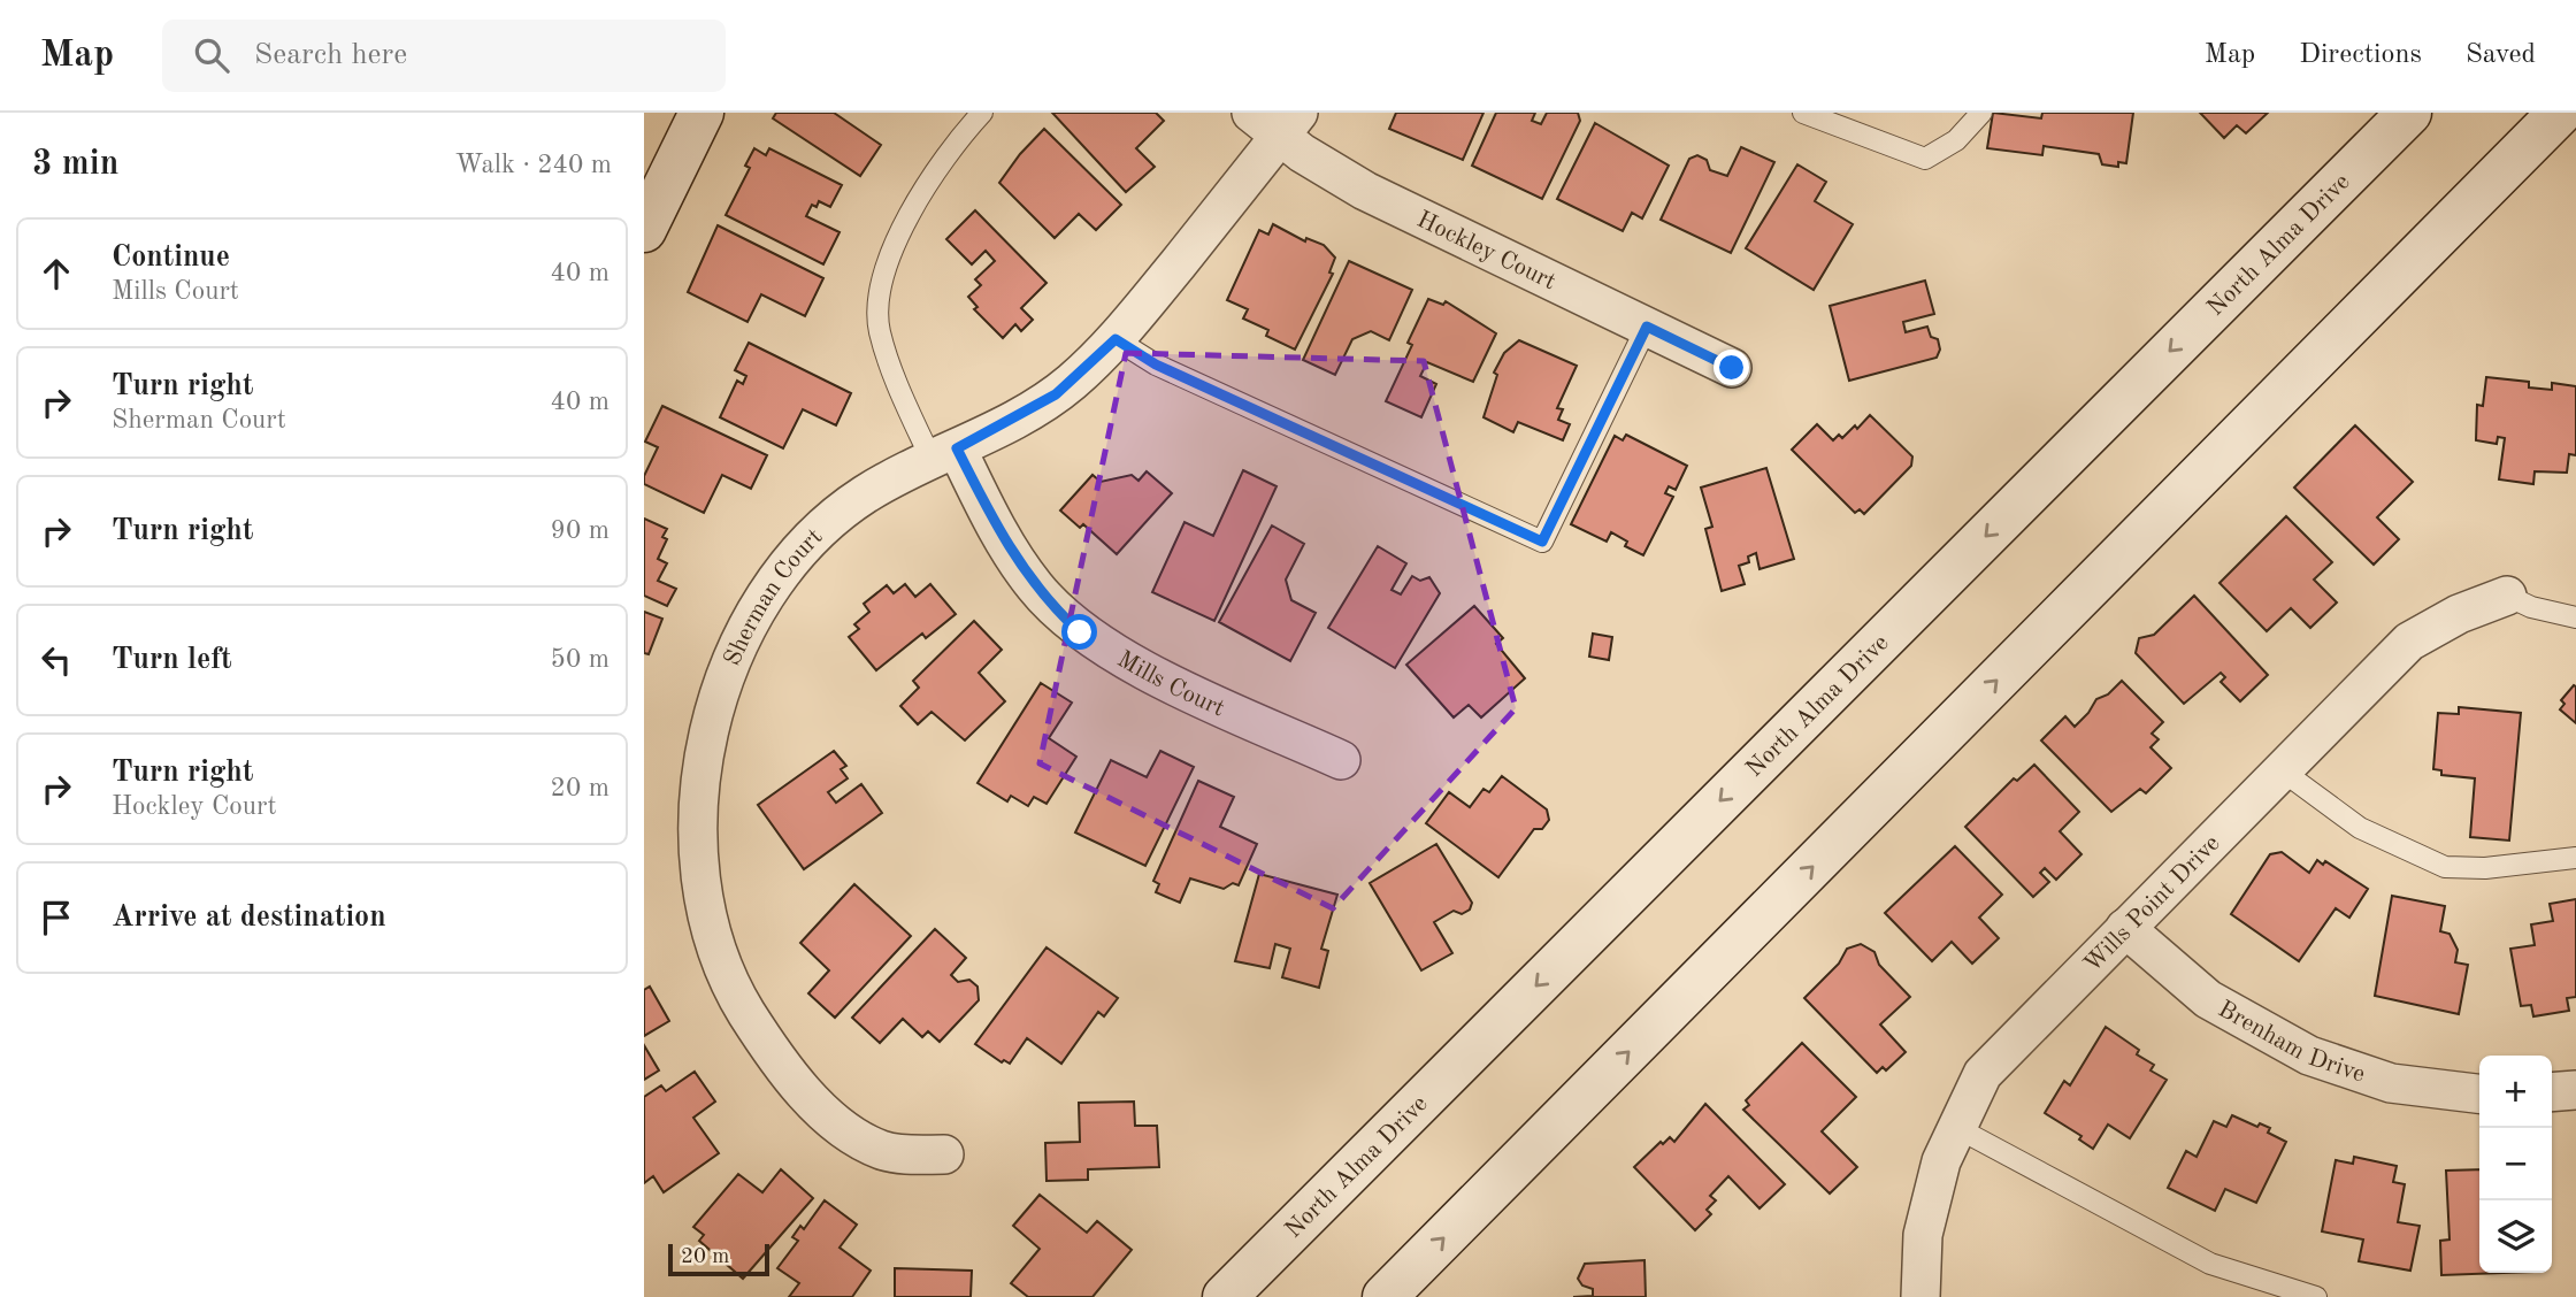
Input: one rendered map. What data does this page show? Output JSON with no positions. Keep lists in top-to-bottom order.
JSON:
{
  "streets": {
    "main road": ["North Alma Drive"],
    "street": [
      "Hockley Court",
      "Sherman Court",
      "Mills Court",
      "Wills Point Drive",
      "Brenham Drive"
    ]
  },
  "crossings": [
    ["Hockley Court", "Sherman Court"],
    ["Sherman Court", "Mills Court"],
    ["Wills Point Drive", "Brenham Drive"]
  ],
  "scale_bar": "20 m",
  "page": {
    "header": "Map",
    "search": "Search here",
    "nav": ["Map", "Directions", "Saved"],
    "heading": ["3 min", "Walk · 240 m"],
    "list": [
      ["Continue", "Mills Court", "40 m"],
      ["Turn right", "Sherman Court", "40 m"],
      ["Turn right", "90 m"],
      ["Turn left", "50 m"],
      ["Turn right", "Hockley Court", "20 m"],
      "Arrive at destination"
    ],
    "map_buttons": ["+", "−"],
    "scale": "20 m"
  }
}
